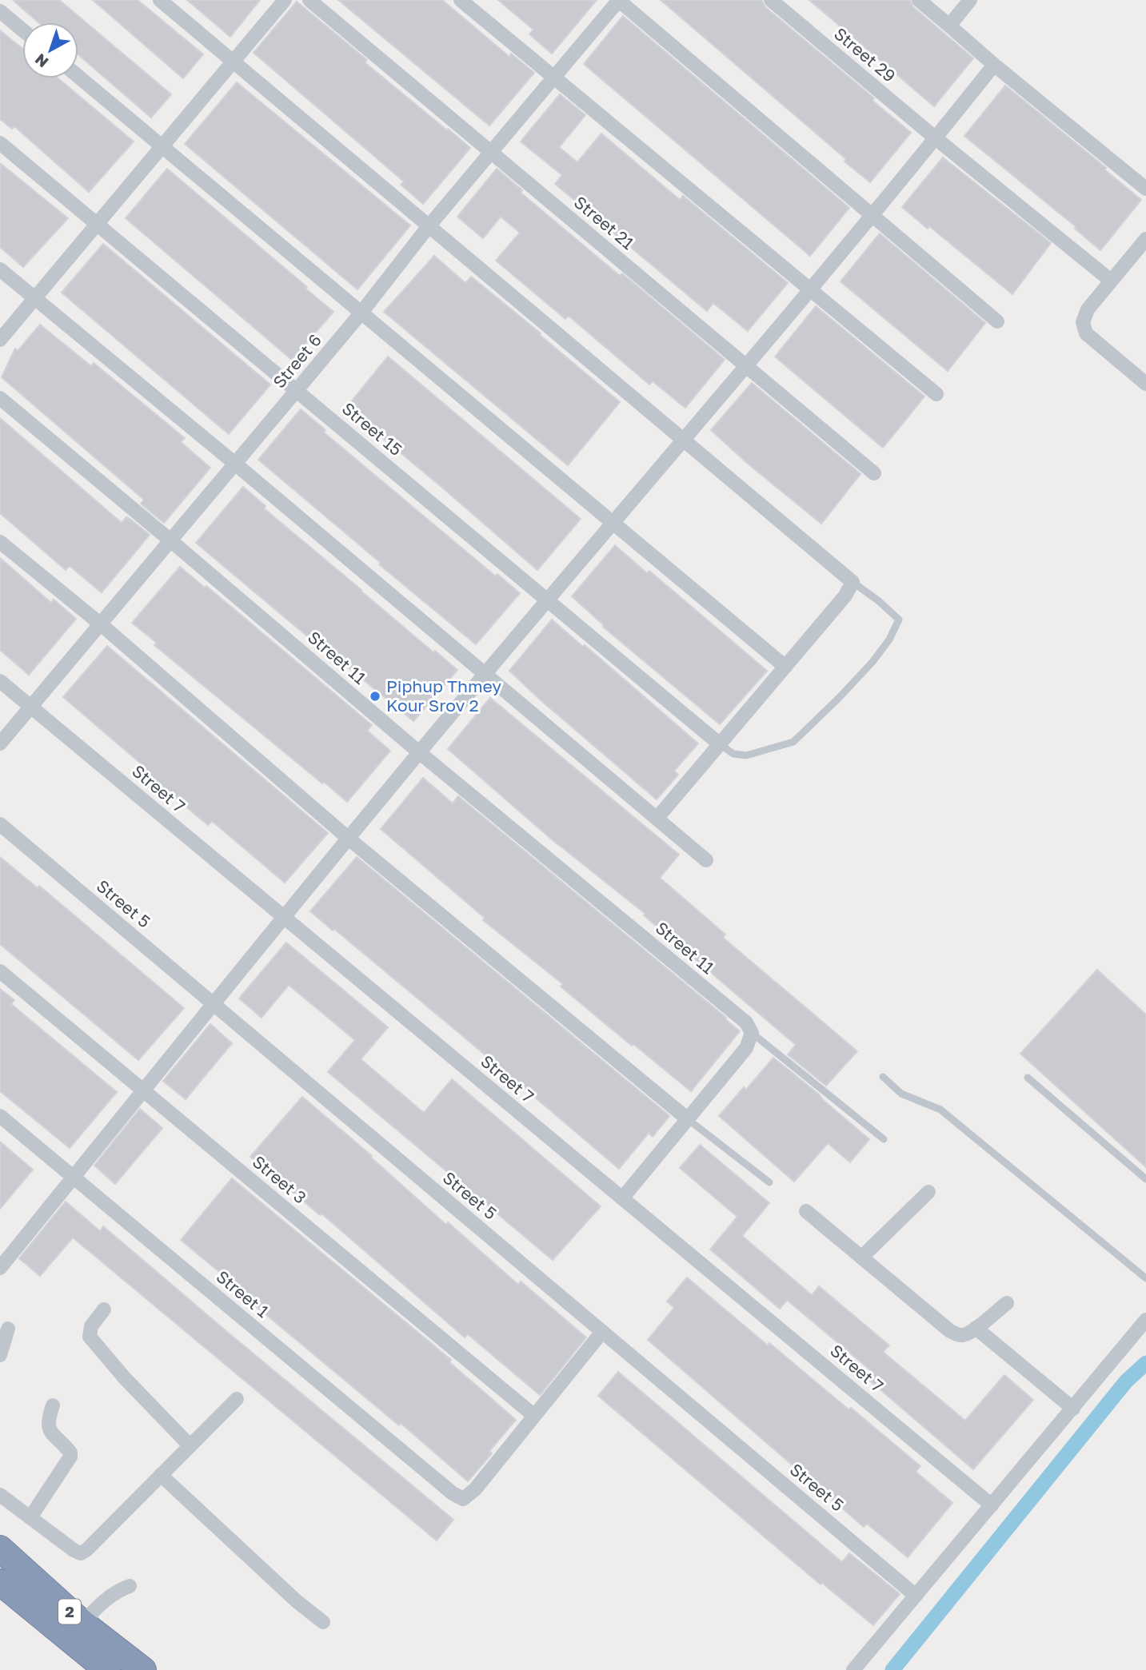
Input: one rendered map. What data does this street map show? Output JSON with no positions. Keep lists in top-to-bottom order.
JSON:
{
  "streets": {
    "highway": ["2"],
    "street": [
      "Street 29",
      "Street 21",
      "Street 6",
      "Street 15",
      "Street 11",
      "Street 7",
      "Street 5",
      "Street 3",
      "Street 1"
    ]
  },
  "crossings": [
    ["Street 21", "Street 6"],
    ["Street 6", "Street 15"],
    ["Street 6", "Street 11"],
    ["Street 6", "Street 7"],
    ["Street 3", "Street 1"]
  ],
  "places": ["Piphup Thmey Kour Srov 2"],
  "north": "bottom left"
}
